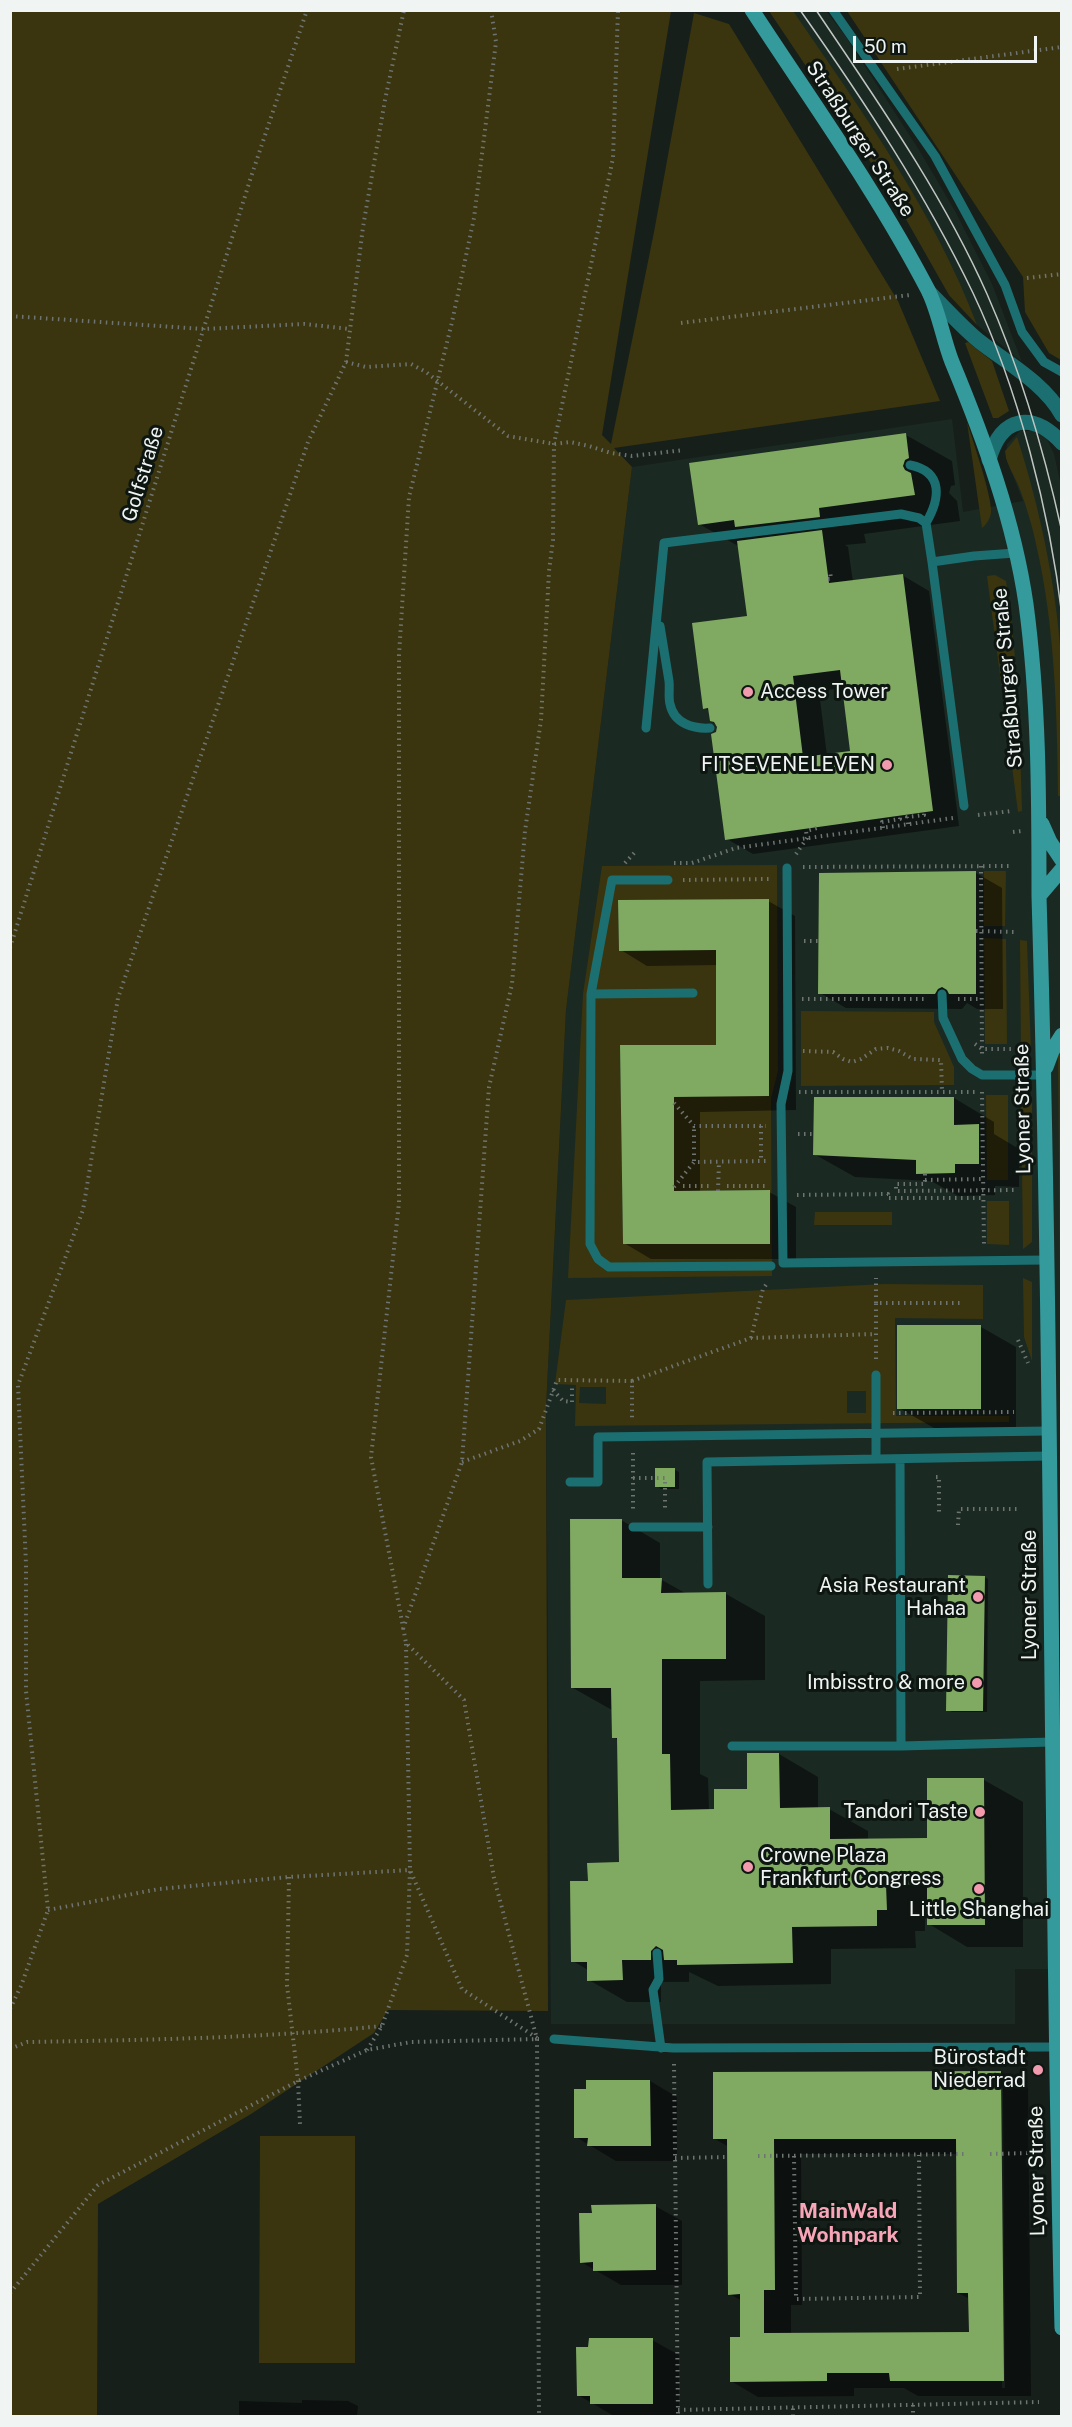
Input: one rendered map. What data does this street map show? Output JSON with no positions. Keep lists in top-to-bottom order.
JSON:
{
  "streets": {
    "main road": ["Straßburger Straße", "Lyoner Straße"],
    "path": ["Golfstraße"]
  },
  "crossings": [
    ["Straßburger Straße", "Lyoner Straße"]
  ],
  "districts": ["MainWald Wohnpark"],
  "places": [
    "Access Tower",
    "FITSEVENELEVEN",
    "Asia Restaurant Hahaa",
    "Imbisstro & more",
    "Tandori Taste",
    "Crowne Plaza Frankfurt Congress",
    "Little Shanghai",
    "Bürostadt Niederrad"
  ],
  "scale_bar": "50 m"
}
